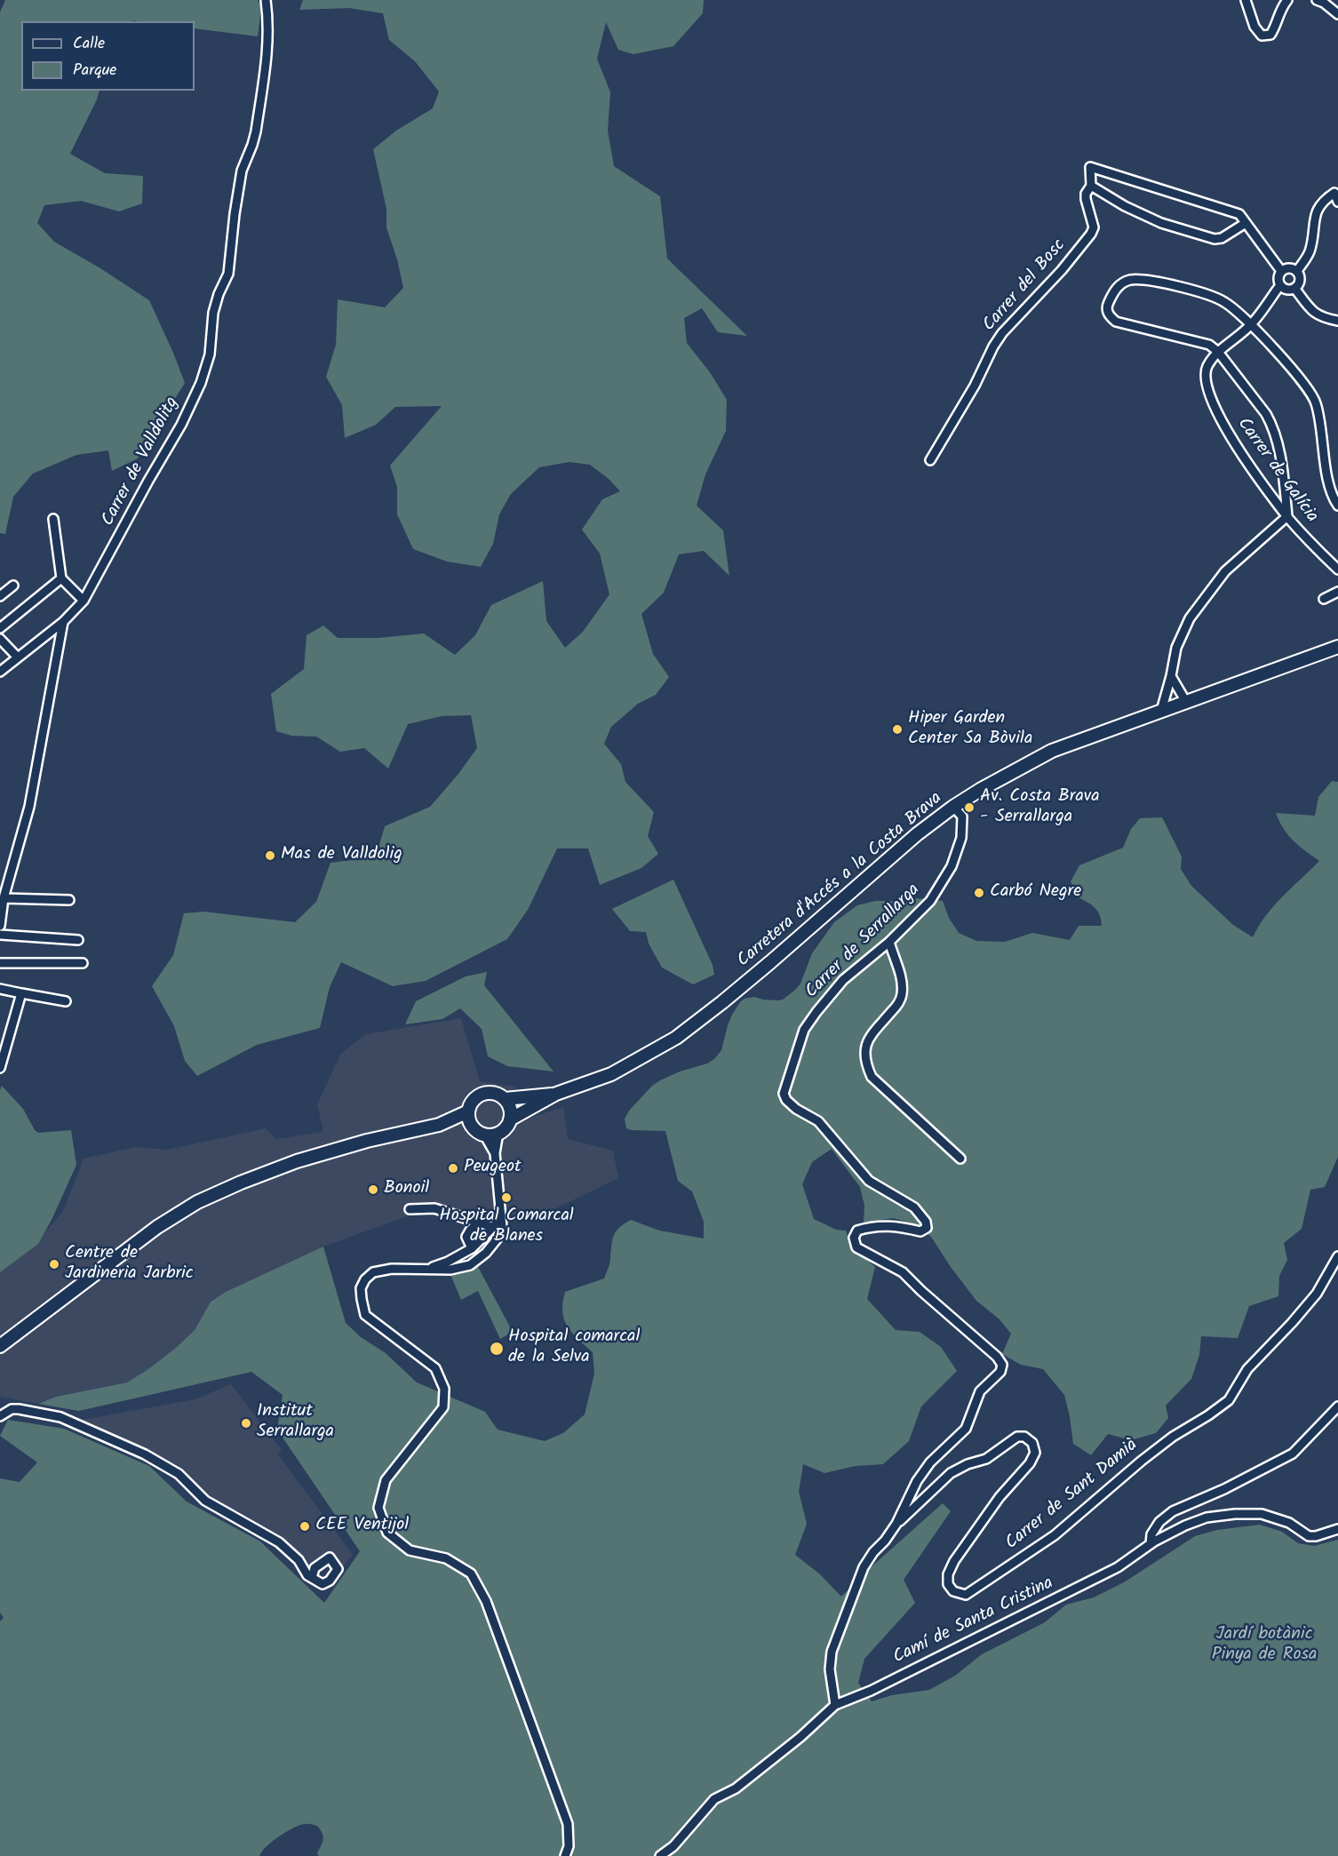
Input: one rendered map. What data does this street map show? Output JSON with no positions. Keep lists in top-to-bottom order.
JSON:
{
  "streets": {
    "main road": ["Carretera d'Accés a la Costa Brava"],
    "street": [
      "Carrer del Bosc",
      "Carrer de Valldolitg",
      "Carrer de Galícia",
      "Carrer de Serrallarga",
      "Carrer de Sant Damià",
      "Camí de Santa Cristina"
    ]
  },
  "crossings": [
    ["Carretera d'Accés a la Costa Brava", "Carrer de Serrallarga"],
    ["Carrer de Serrallarga", "Carrer de Sant Damià"],
    ["Carrer de Serrallarga", "Camí de Santa Cristina"]
  ],
  "parks": ["Jardí botànic Pinya de Rosa"],
  "places": [
    "Hiper Garden Center Sa Bòvila",
    "Av. Costa Brava - Serrallarga",
    "Mas de Valldolig",
    "Carbó Negre",
    "Peugeot",
    "Bonoil",
    "Hospital Comarcal de Blanes",
    "Centre de Jardineria Jarbric",
    "Hospital comarcal de la Selva",
    "Institut Serrallarga",
    "CEE Ventijol"
  ],
  "legend": ["Calle", "Parque"]
}
